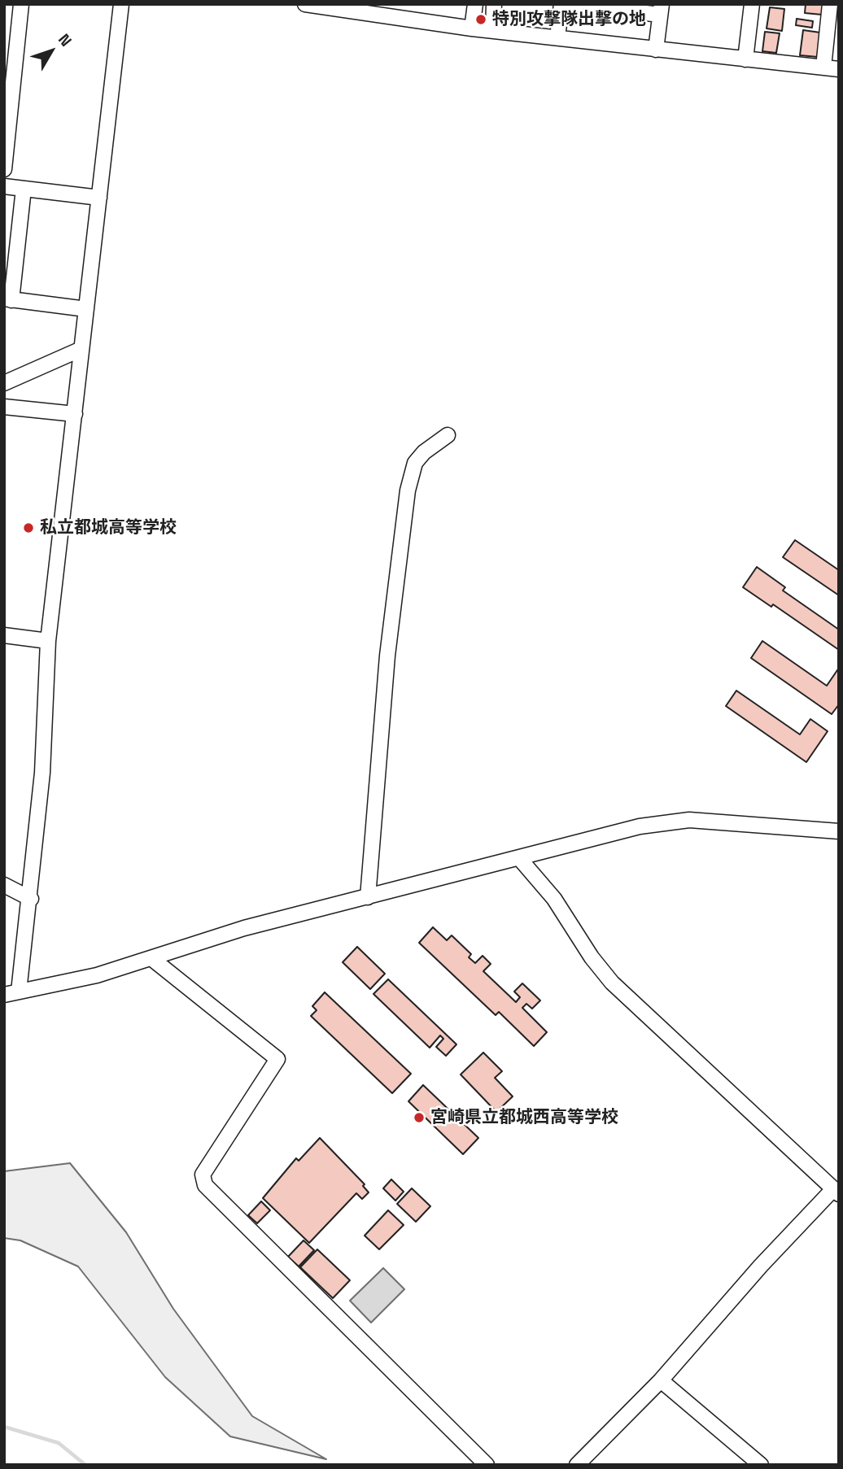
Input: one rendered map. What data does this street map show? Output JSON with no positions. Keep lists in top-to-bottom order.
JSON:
{
  "places": ["特別攻撃隊出撃の地", "私立都城高等学校", "宮崎県立都城西高等学校"],
  "north": "top right"
}
